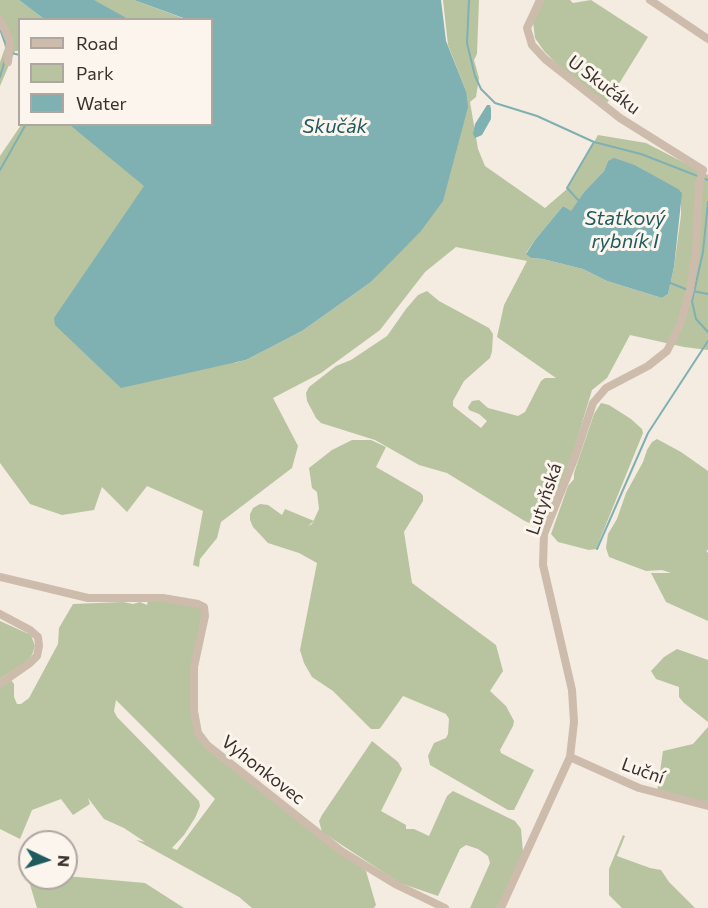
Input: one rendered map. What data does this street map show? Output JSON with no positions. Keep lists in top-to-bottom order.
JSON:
{
  "streets": {
    "street": [
      "U Skučáku",
      "Lutyňská",
      "Vyhonkovec",
      "Luční"
    ]
  },
  "crossings": [
    ["U Skučáku", "Lutyňská"],
    ["Lutyňská", "Luční"]
  ],
  "water": ["Skučák", "Statkový rybník I"],
  "legend": ["Road", "Park", "Water"],
  "north": "right"
}
